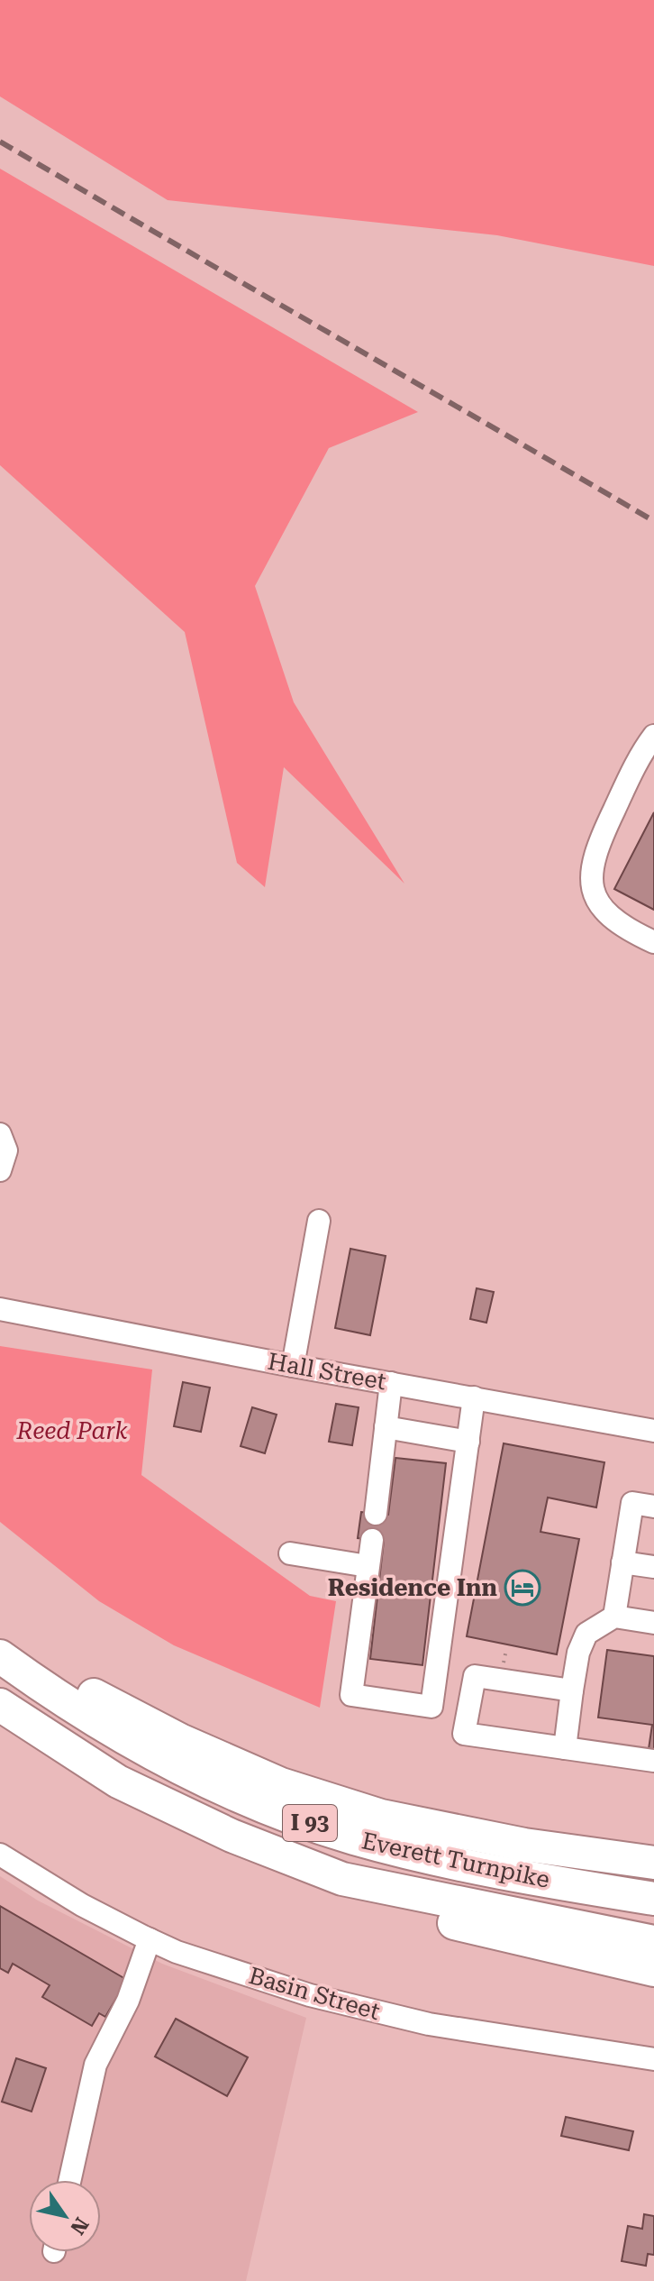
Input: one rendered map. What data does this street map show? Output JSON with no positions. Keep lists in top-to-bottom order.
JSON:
{
  "streets": {
    "highway": ["I 93", "Everett Turnpike"],
    "street": ["Hall Street", "Basin Street"]
  },
  "parks": ["Reed Park"],
  "places": {
    "hotel": ["Residence Inn"]
  },
  "north": "bottom right"
}
